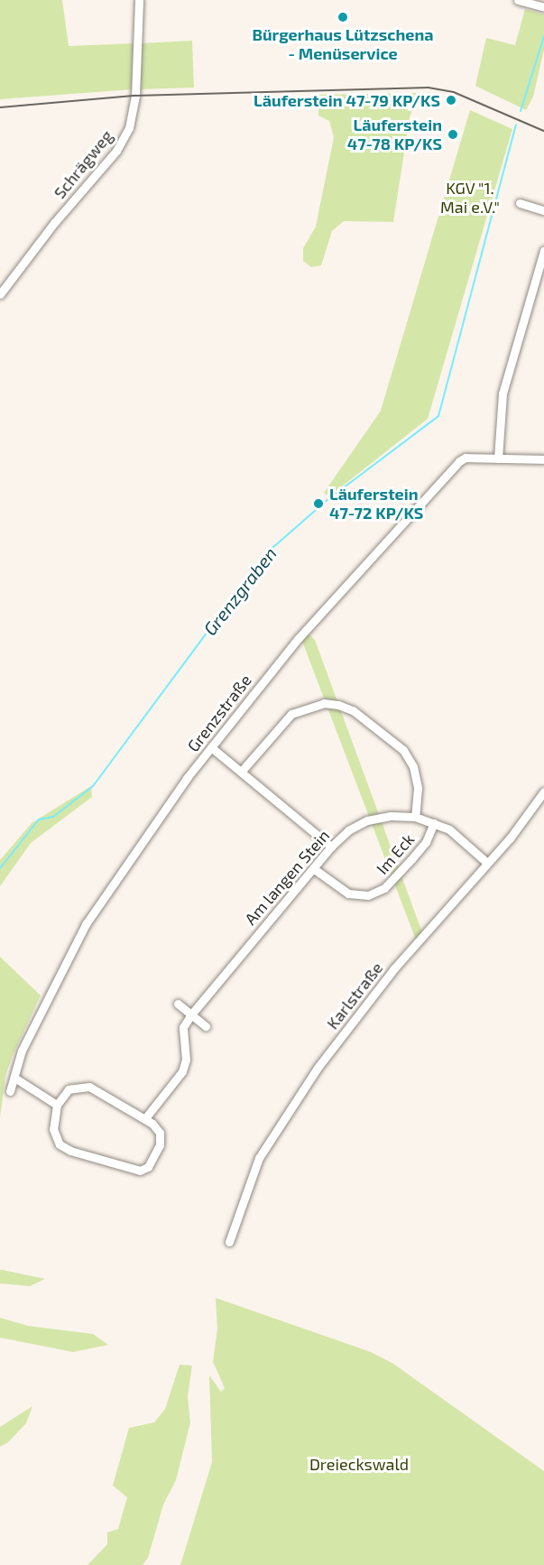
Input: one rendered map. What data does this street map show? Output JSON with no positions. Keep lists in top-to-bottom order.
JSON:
{
  "streets": {
    "street": [
      "Schrägweg",
      "Grenzstraße",
      "Im Eck",
      "Am langen Stein",
      "Karlstraße"
    ]
  },
  "crossings": [
    ["Im Eck", "Am langen Stein"],
    ["Am langen Stein", "Karlstraße"]
  ],
  "water": ["Grenzgraben"],
  "parks": ["KGV \"1. Mai e.V.\"", "Dreieckswald"],
  "places": [
    "Bürgerhaus Lützschena - Menüservice",
    "Läuferstein 47-79 KP/KS",
    "Läuferstein 47-78 KP/KS",
    "Läuferstein 47-72 KP/KS"
  ]
}
